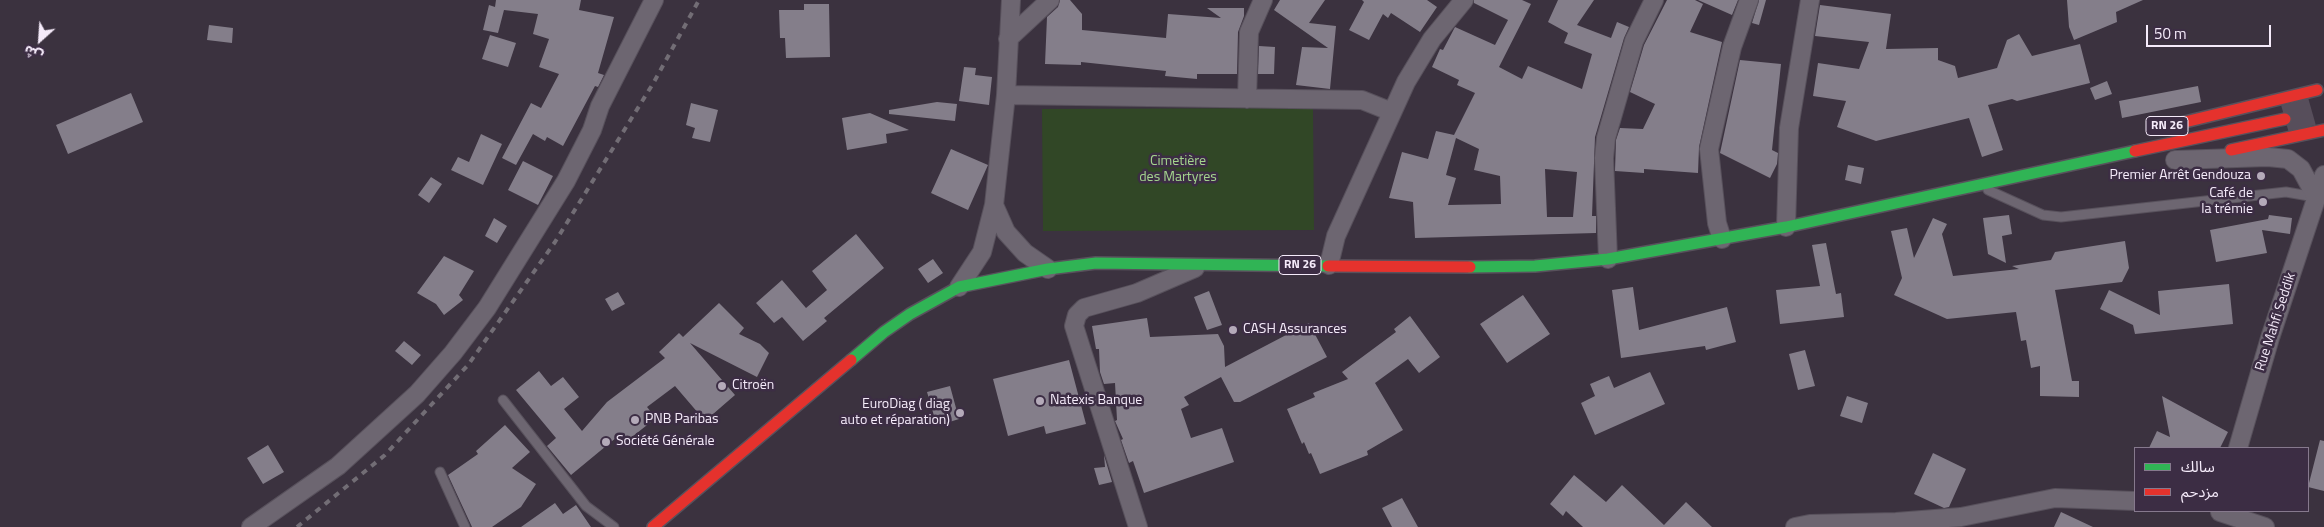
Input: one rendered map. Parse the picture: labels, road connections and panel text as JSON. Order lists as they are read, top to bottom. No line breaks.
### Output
{"streets":{"main road":["RN 26"],"street":["Rue Mahfi Seddik"]},"parks":["Cimetière des Martyres"],"places":["Premier Arrêt Gendouza","Café de la trémie","CASH Assurances","Citroën","Natexis Banque","EuroDiag ( diag auto et réparation)","PNB Paribas","Société Générale"],"legend":["سالك","مزدحم"],"scale_bar":"50 m","north":"bottom left"}
